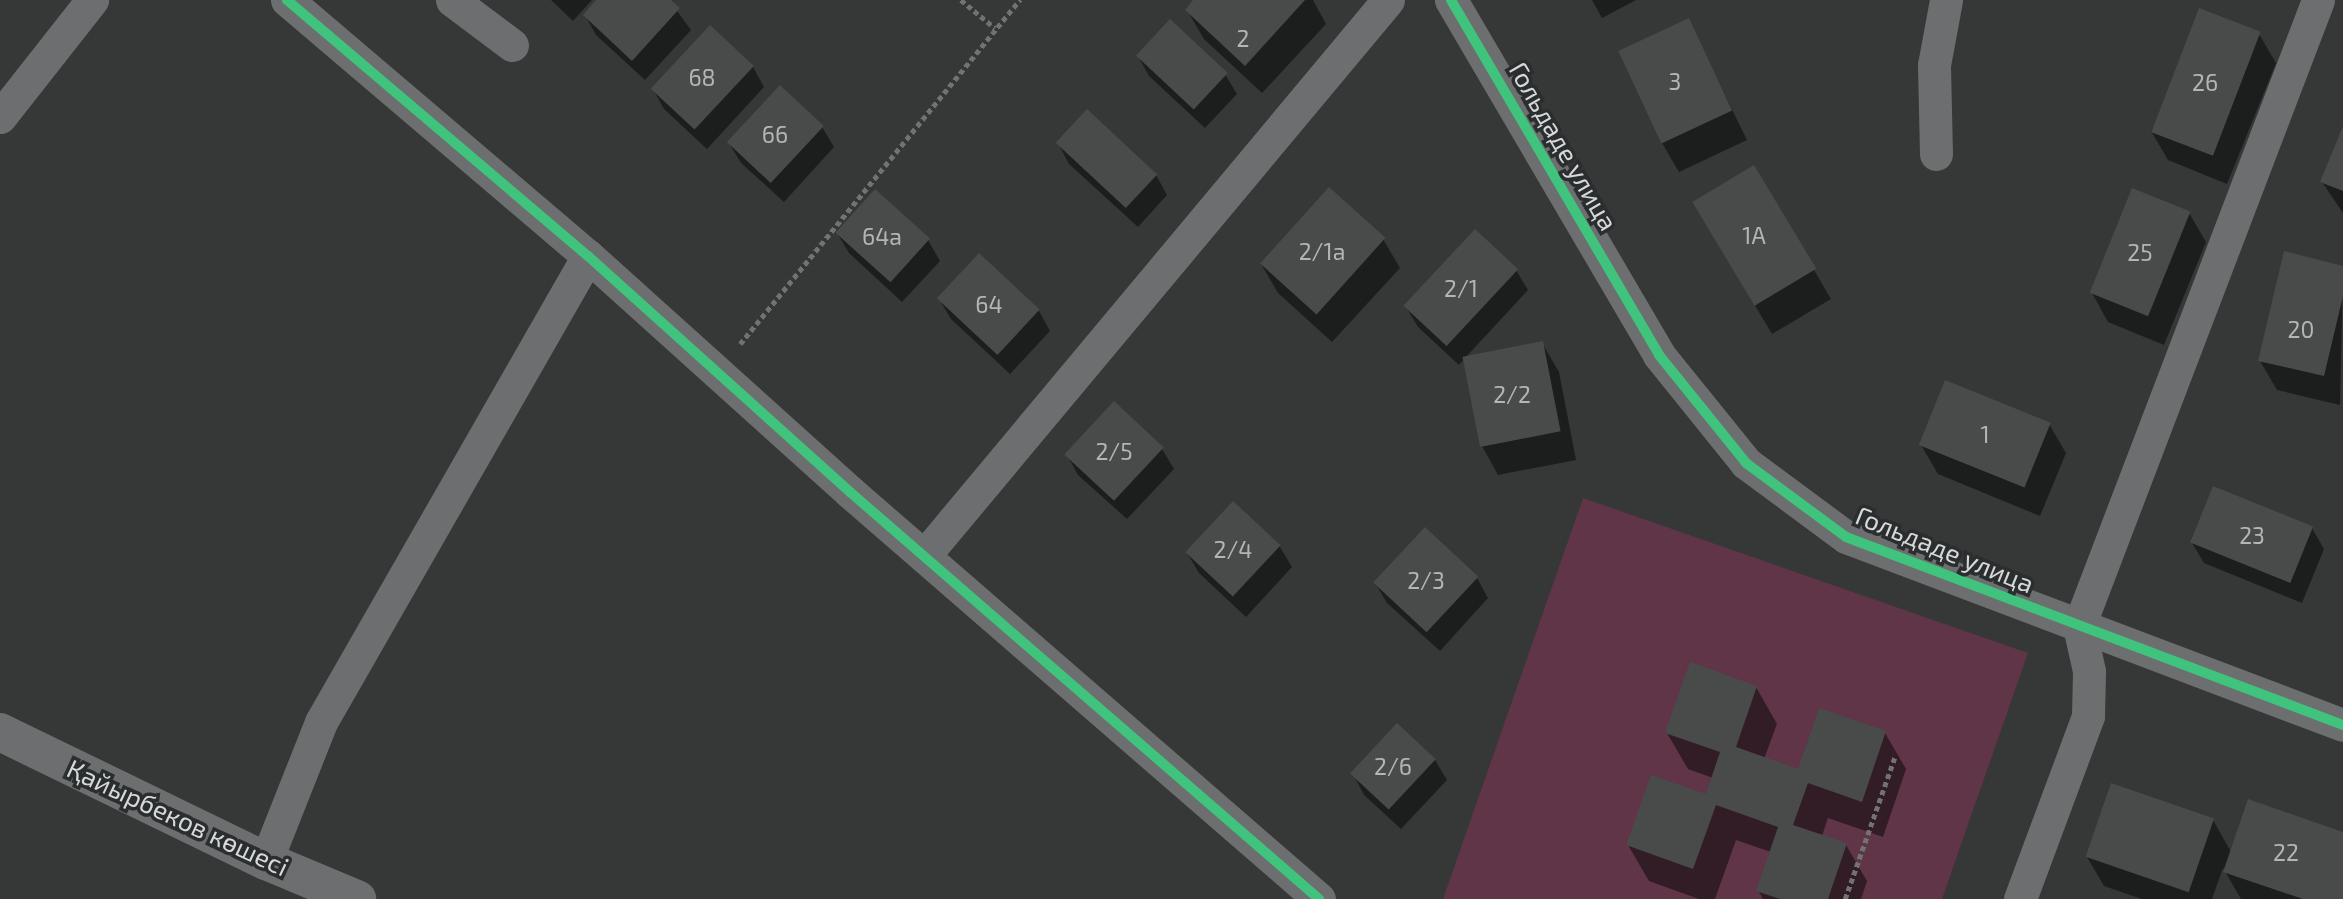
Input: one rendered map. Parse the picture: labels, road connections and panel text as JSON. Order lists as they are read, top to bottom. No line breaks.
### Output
{"streets":{"main road":["Қайырбеков көшесі"],"street":["Гольдаде улица"]},"house_numbers":["2","68","3","26","66","1А","64а","2/1а","25","2/1","64","20","2/2","1","2/5","23","2/4","2/3","2/6","22"]}
